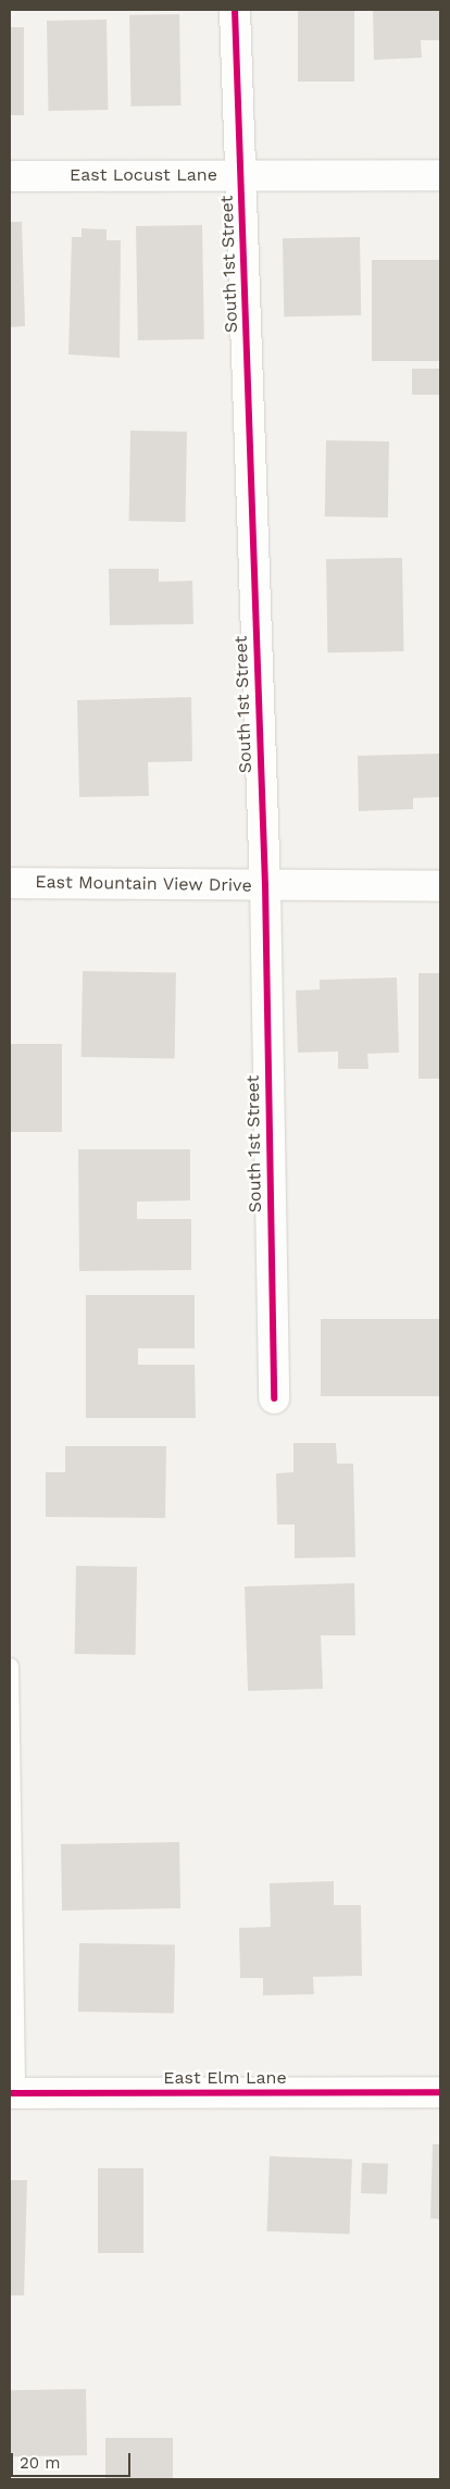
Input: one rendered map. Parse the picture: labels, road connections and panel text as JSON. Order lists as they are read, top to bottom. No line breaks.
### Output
{"streets":{"street":["East Locust Lane","South 1st Street","East Mountain View Drive","East Elm Lane"]},"crossings":[["East Locust Lane","South 1st Street"],["South 1st Street","East Mountain View Drive"]],"scale_bar":"20 m"}
